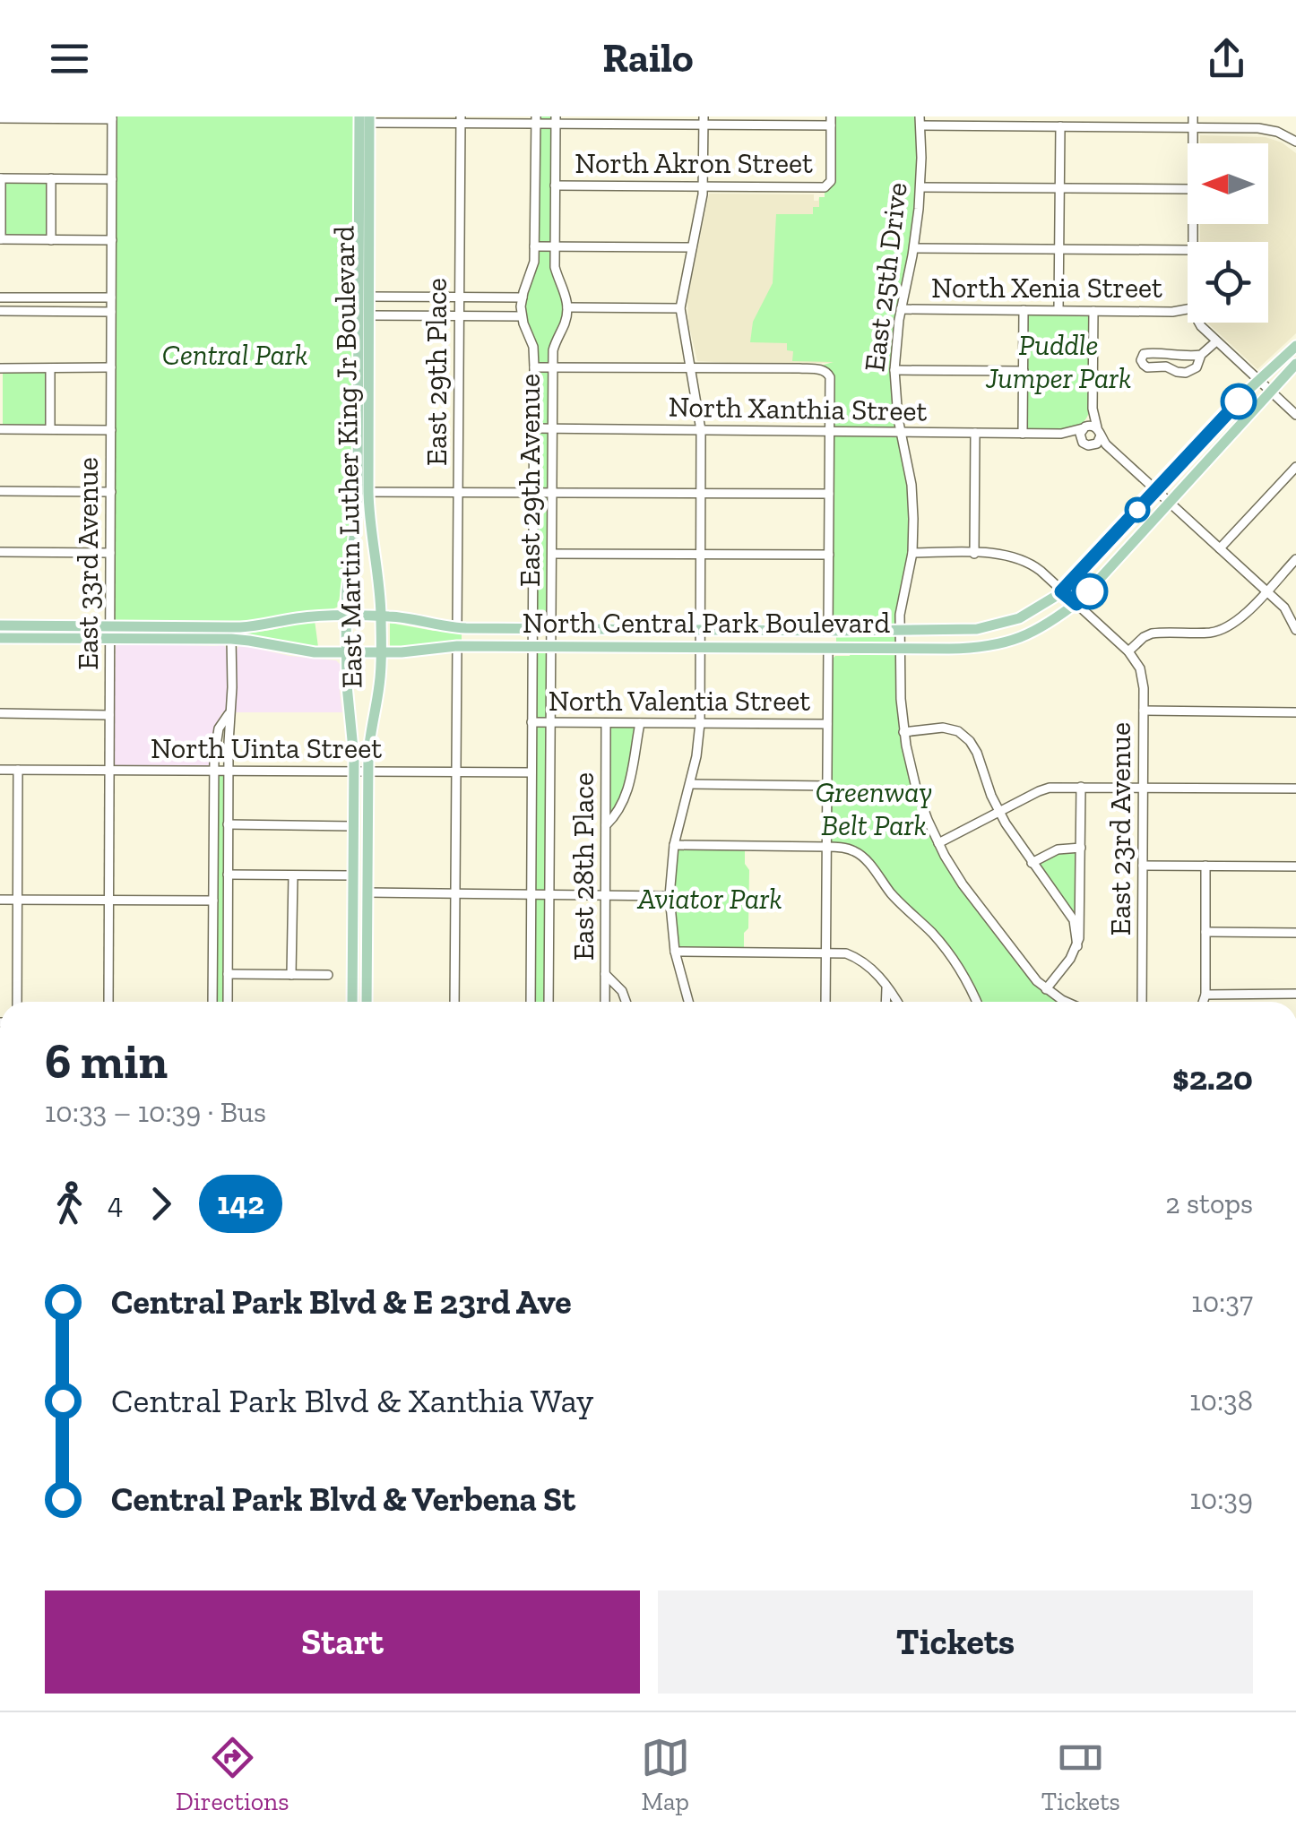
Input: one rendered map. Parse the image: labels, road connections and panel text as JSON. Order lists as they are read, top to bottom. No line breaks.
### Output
{"streets":{"main road":["East Martin Luther King Jr Boulevard","North Central Park Boulevard"],"street":["North Akron Street","East 25th Drive","North Xenia Street","East 29th Place","North Xanthia Street","East 29th Avenue","East 33rd Avenue","North Valentia Street","North Uinta Street","East 23rd Avenue","East 28th Place"]},"crossings":[["East 25th Drive","North Xenia Street"],["East 25th Drive","North Xanthia Street"],["East 25th Drive","North Central Park Boulevard"],["East 29th Place","North Central Park Boulevard"],["North Xanthia Street","East 29th Avenue"],["East Martin Luther King Jr Boulevard","North Central Park Boulevard"],["East Martin Luther King Jr Boulevard","North Uinta Street"],["East 29th Avenue","North Central Park Boulevard"],["East 29th Avenue","North Valentia Street"],["East 29th Avenue","North Uinta Street"],["East 33rd Avenue","North Central Park Boulevard"],["East 33rd Avenue","North Uinta Street"],["North Valentia Street","East 28th Place"]],"parks":["Puddle Jumper Park","Central Park","Greenway Belt Park","Aviator Park"],"lines":["bus line 142"],"north":"left","page":{"header":"Railo","heading":["6 min","10:33 – 10:39 · Bus","$2.20"],"legs":["4","142","2 stops"],"list":[{"name":"Central Park Blvd & E 23rd Ave","value":"10:37"},{"name":"Central Park Blvd & Xanthia Way","value":"10:38"},{"name":"Central Park Blvd & Verbena St","value":"10:39"}],"buttons":["Start","Tickets"],"tabs":["Directions","Map","Tickets"]}}
